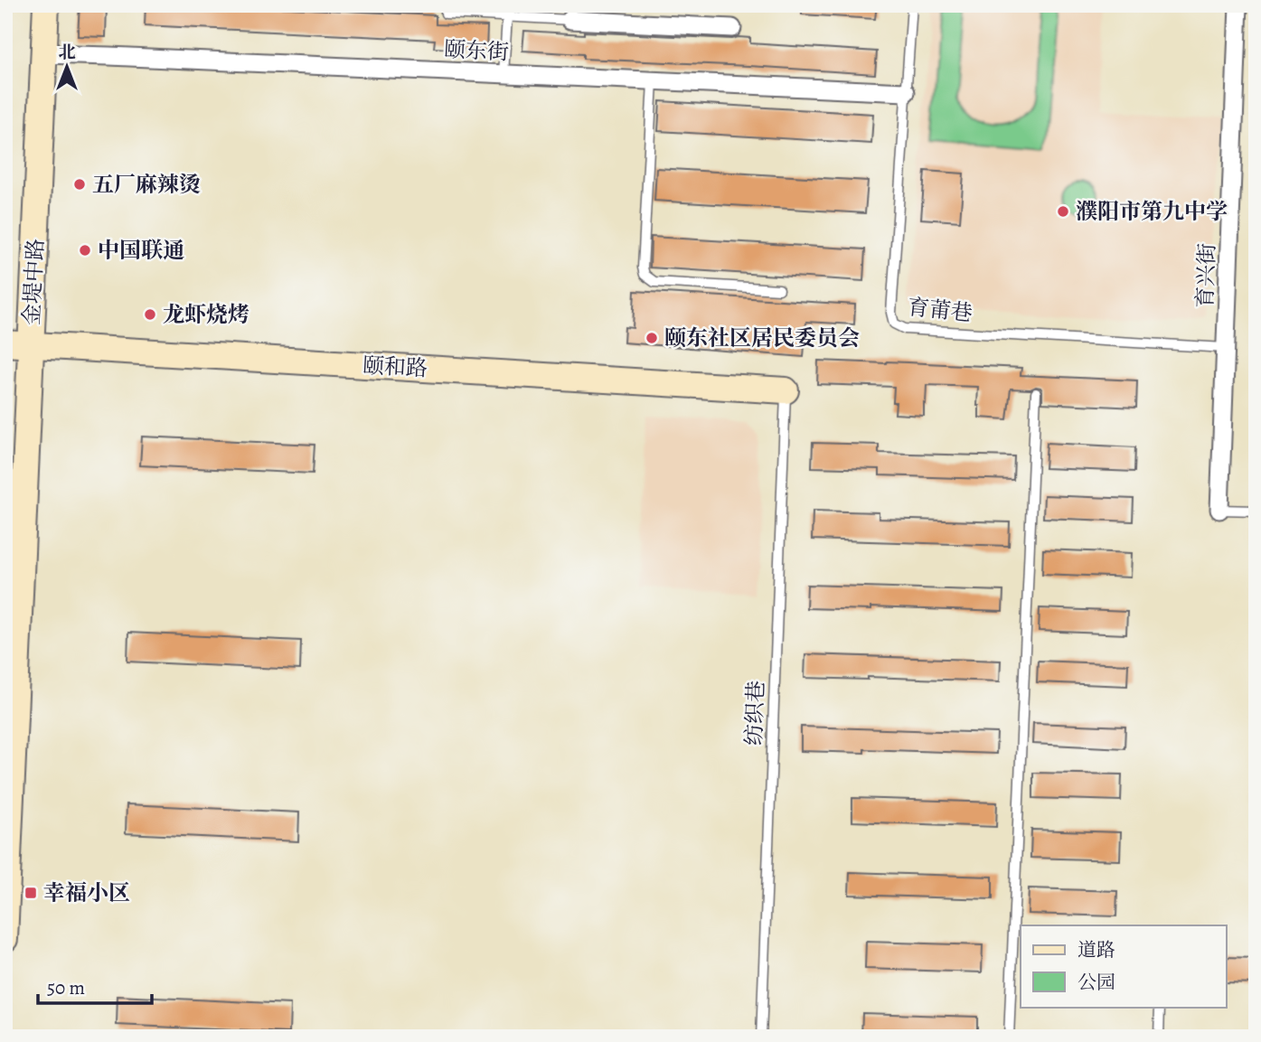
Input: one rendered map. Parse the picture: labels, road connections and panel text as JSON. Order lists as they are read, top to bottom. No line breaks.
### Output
{"streets":{"street":["颐东街","育兴街","金堤中路","颐和路"],"lane":["育莆巷","纺织巷"]},"crossings":[["颐东街","金堤中路"],["颐东街","育莆巷"],["育兴街","育莆巷"],["金堤中路","颐和路"],["颐和路","纺织巷"]],"places":{"other":["五厂麻辣烫","濮阳市第九中学","中国联通","龙虾烧烤","颐东社区居民委员会"],"transit":["幸福小区"]},"legend":["道路","公园"],"scale_bar":"50 m","north":"top"}
